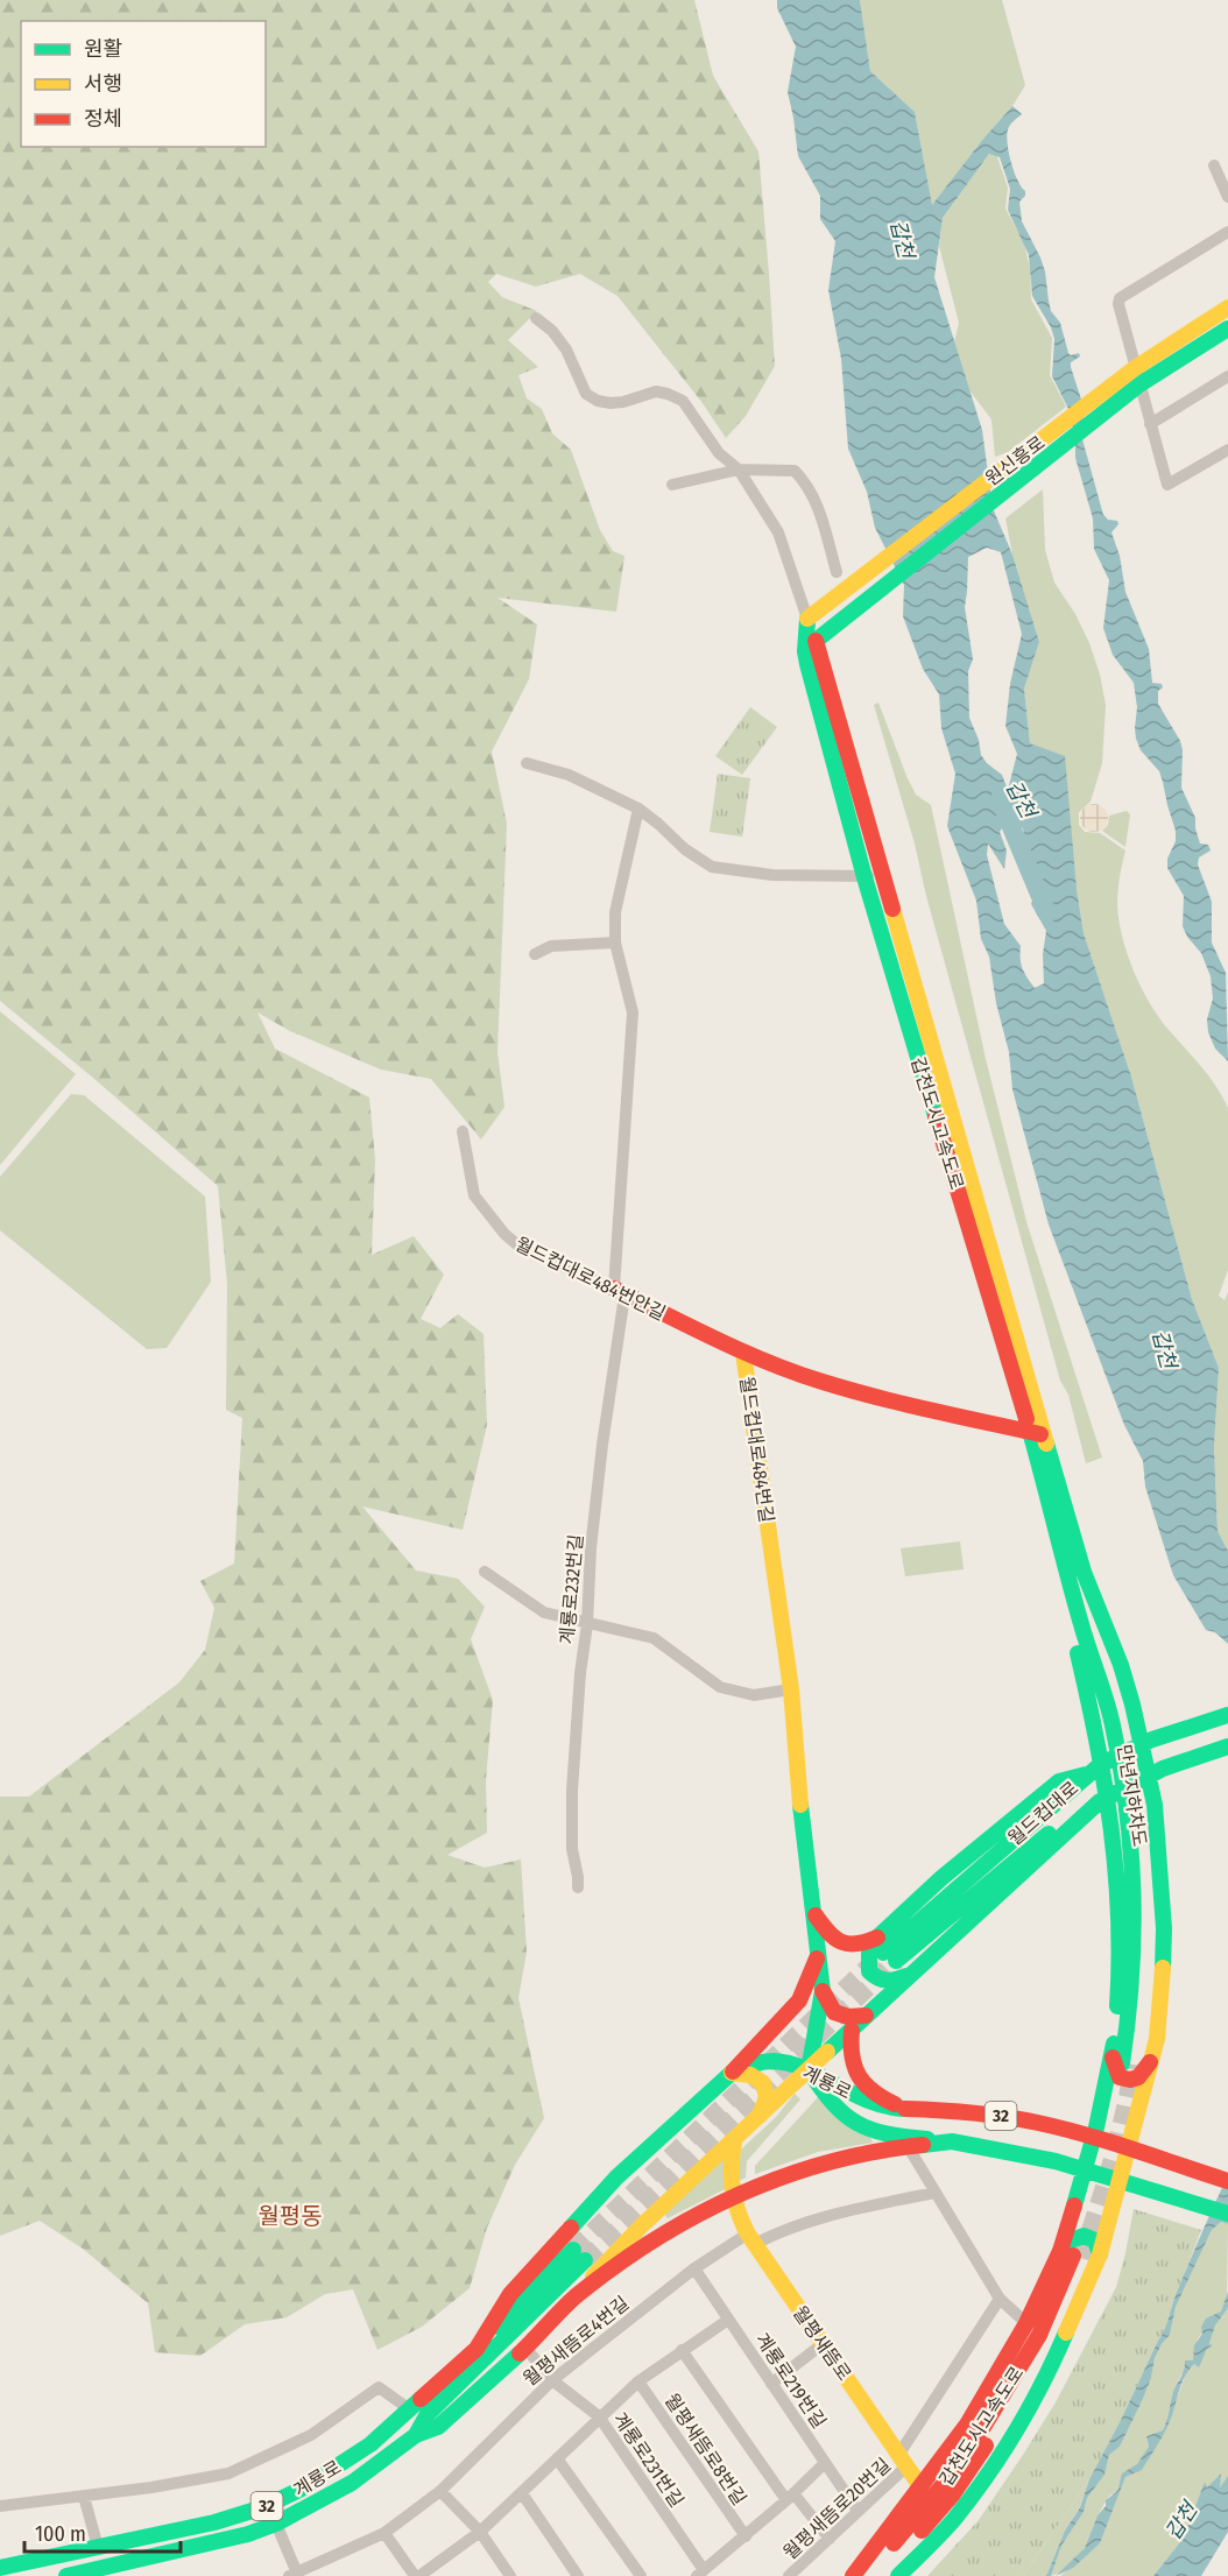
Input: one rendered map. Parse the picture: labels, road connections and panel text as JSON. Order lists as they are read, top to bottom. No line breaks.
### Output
{"streets":{"main road":["원신흥로","갑천도시고속도로","월드컵대로484번안길","월드컵대로484번길","만년지하차도","월드컵대로","계룡로","32","월평새뜸로"],"street":["계룡로232번길","월평새뜸로4번길","계룡로219번길","월평새뜸로8번길","계룡로231번길","월평새뜸로20번길"]},"crossings":[["원신흥로","갑천도시고속도로"],["갑천도시고속도로","월드컵대로484번길"],["갑천도시고속도로","만년지하차도"],["월드컵대로484번안길","월드컵대로484번길"],["월드컵대로484번안길","계룡로232번길"],["월드컵대로484번길","계룡로"],["월평새뜸로4번길","월평새뜸로"],["월평새뜸로4번길","계룡로219번길"],["월평새뜸로4번길","계룡로231번길"],["월평새뜸로","월평새뜸로20번길"],["계룡로219번길","월평새뜸로20번길"],["월평새뜸로8번길","월평새뜸로20번길"]],"districts":["월평동"],"water":["갑천"],"legend":["원활","서행","정체"],"scale_bar":"100 m"}
